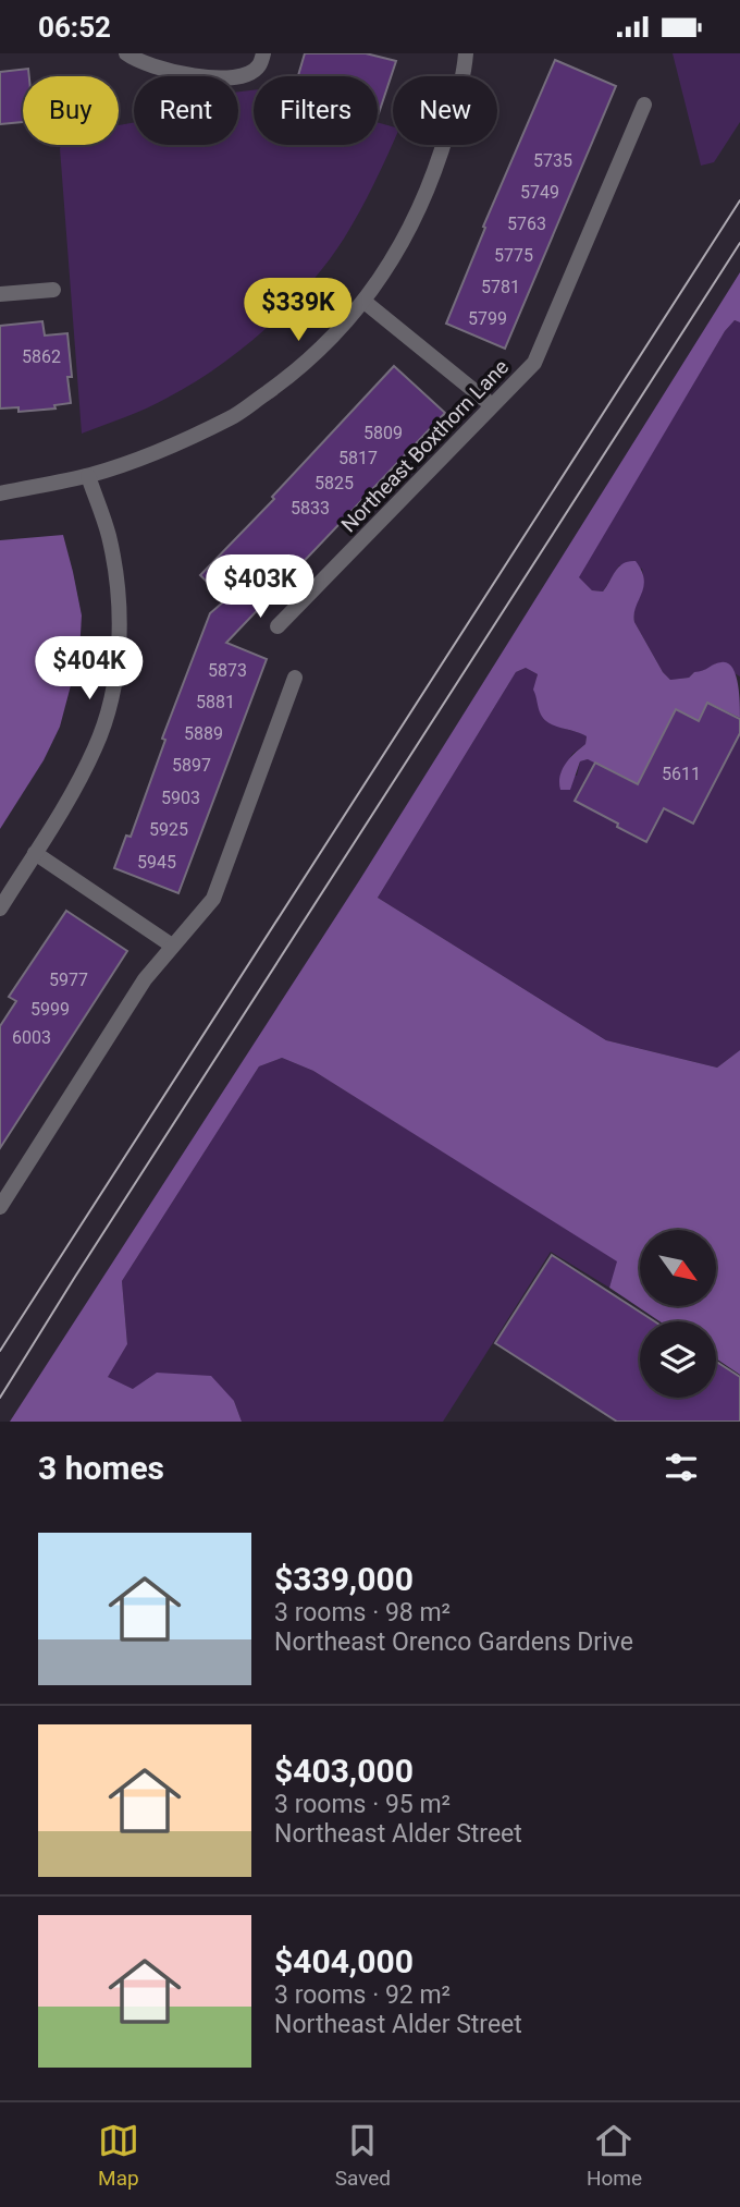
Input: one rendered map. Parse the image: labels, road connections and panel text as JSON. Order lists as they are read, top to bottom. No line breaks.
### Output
{"streets":{"street":["Northeast Boxthorn Lane"]},"house_numbers":["5735","5749","5763","5775","5781","5799","5862","5809","5817","5825","5833","5873","5881","5889","5897","5611","5903","5925","5945","5977","5999","6003"],"north":"bottom right","page":{"status":"06:52","chip":["Buy","Rent","Filters","New"],"price":["$339K","$403K","$404K"],"heading":"3 homes","list":[{"name":"$339,000","note":"3 rooms · 98 m² · Northeast Orenco Gardens Drive"},{"name":"$403,000","note":"3 rooms · 95 m² · Northeast Alder Street"},{"name":"$404,000","note":"3 rooms · 92 m² · Northeast Alder Street"}],"tabs":["Map","Saved","Home"]}}
